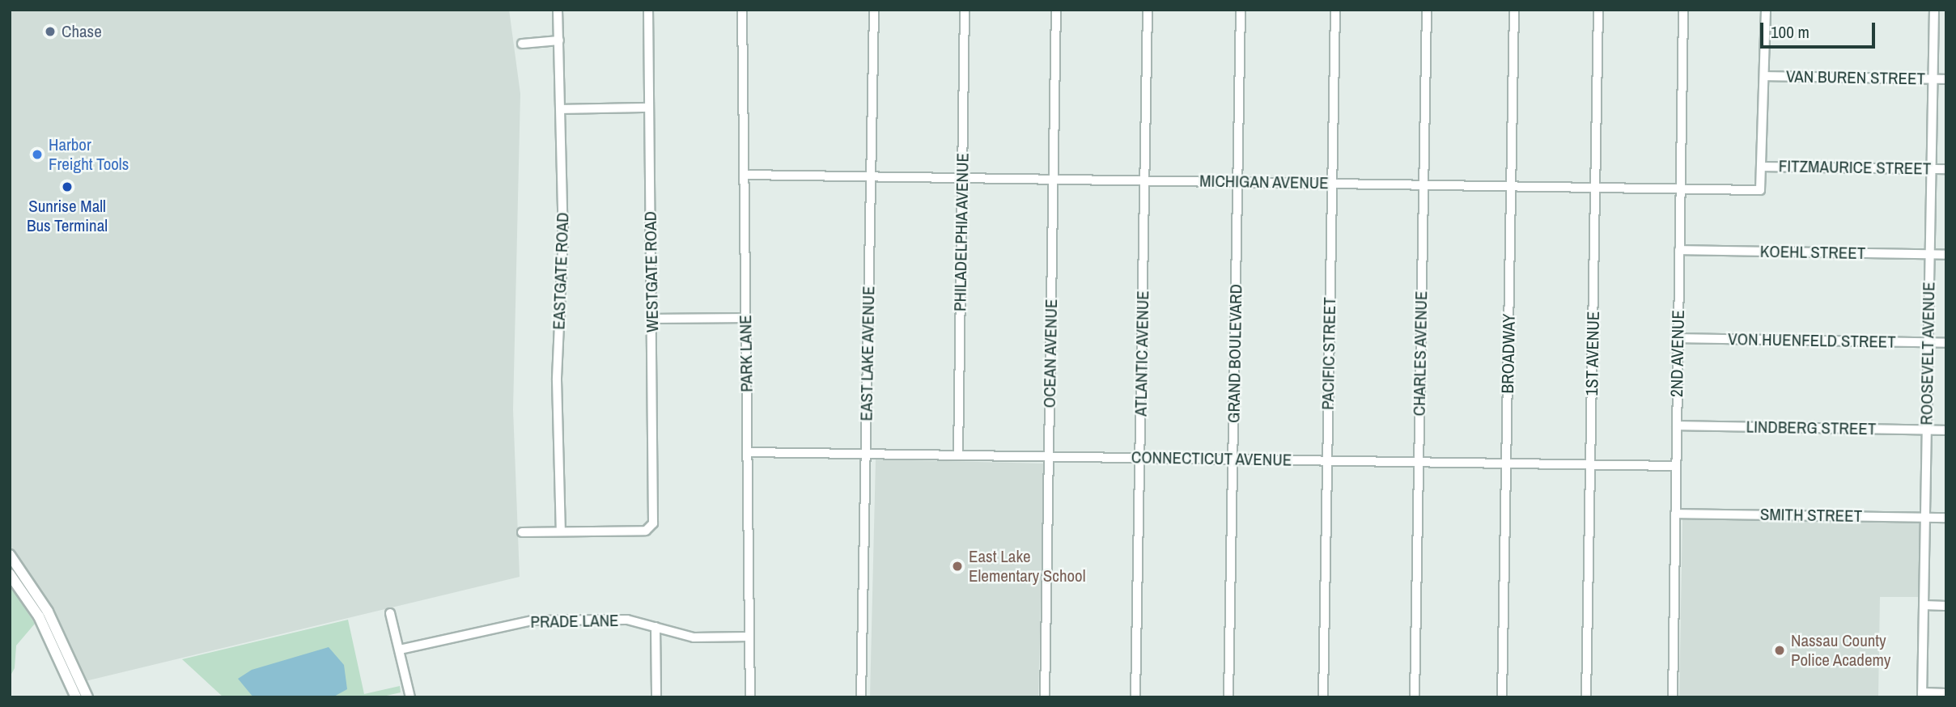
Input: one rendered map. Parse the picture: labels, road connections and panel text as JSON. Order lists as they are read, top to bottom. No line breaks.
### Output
{"streets":{"street":["VAN BUREN STREET","FITZMAURICE STREET","MICHIGAN AVENUE","PHILADELPHIA AVENUE","KOEHL STREET","EASTGATE ROAD","WESTGATE ROAD","VON HUENFELD STREET","PARK LANE","EAST LAKE AVENUE","OCEAN AVENUE","ATLANTIC AVENUE","GRAND BOULEVARD","PACIFIC STREET","CHARLES AVENUE","BROADWAY","1ST AVENUE","2ND AVENUE","ROOSEVELT AVENUE","LINDBERG STREET","CONNECTICUT AVENUE","SMITH STREET","PRADE LANE"]},"crossings":[["VAN BUREN STREET","ROOSEVELT AVENUE"],["FITZMAURICE STREET","MICHIGAN AVENUE"],["FITZMAURICE STREET","ROOSEVELT AVENUE"],["MICHIGAN AVENUE","PHILADELPHIA AVENUE"],["MICHIGAN AVENUE","PARK LANE"],["MICHIGAN AVENUE","EAST LAKE AVENUE"],["MICHIGAN AVENUE","OCEAN AVENUE"],["MICHIGAN AVENUE","ATLANTIC AVENUE"],["MICHIGAN AVENUE","GRAND BOULEVARD"],["MICHIGAN AVENUE","PACIFIC STREET"],["MICHIGAN AVENUE","CHARLES AVENUE"],["MICHIGAN AVENUE","BROADWAY"],["MICHIGAN AVENUE","1ST AVENUE"],["MICHIGAN AVENUE","2ND AVENUE"],["PHILADELPHIA AVENUE","CONNECTICUT AVENUE"],["KOEHL STREET","2ND AVENUE"],["KOEHL STREET","ROOSEVELT AVENUE"],["EASTGATE ROAD","WESTGATE ROAD"],["VON HUENFELD STREET","2ND AVENUE"],["VON HUENFELD STREET","ROOSEVELT AVENUE"],["PARK LANE","CONNECTICUT AVENUE"],["PARK LANE","PRADE LANE"],["EAST LAKE AVENUE","CONNECTICUT AVENUE"],["OCEAN AVENUE","CONNECTICUT AVENUE"],["ATLANTIC AVENUE","CONNECTICUT AVENUE"],["GRAND BOULEVARD","CONNECTICUT AVENUE"],["PACIFIC STREET","CONNECTICUT AVENUE"],["CHARLES AVENUE","CONNECTICUT AVENUE"],["BROADWAY","CONNECTICUT AVENUE"],["1ST AVENUE","CONNECTICUT AVENUE"],["2ND AVENUE","LINDBERG STREET"],["2ND AVENUE","CONNECTICUT AVENUE"],["2ND AVENUE","SMITH STREET"],["ROOSEVELT AVENUE","LINDBERG STREET"],["ROOSEVELT AVENUE","SMITH STREET"]],"places":["Chase","Harbor Freight Tools","Sunrise Mall Bus Terminal","East Lake Elementary School","Nassau County Police Academy"],"scale_bar":"100 m"}
